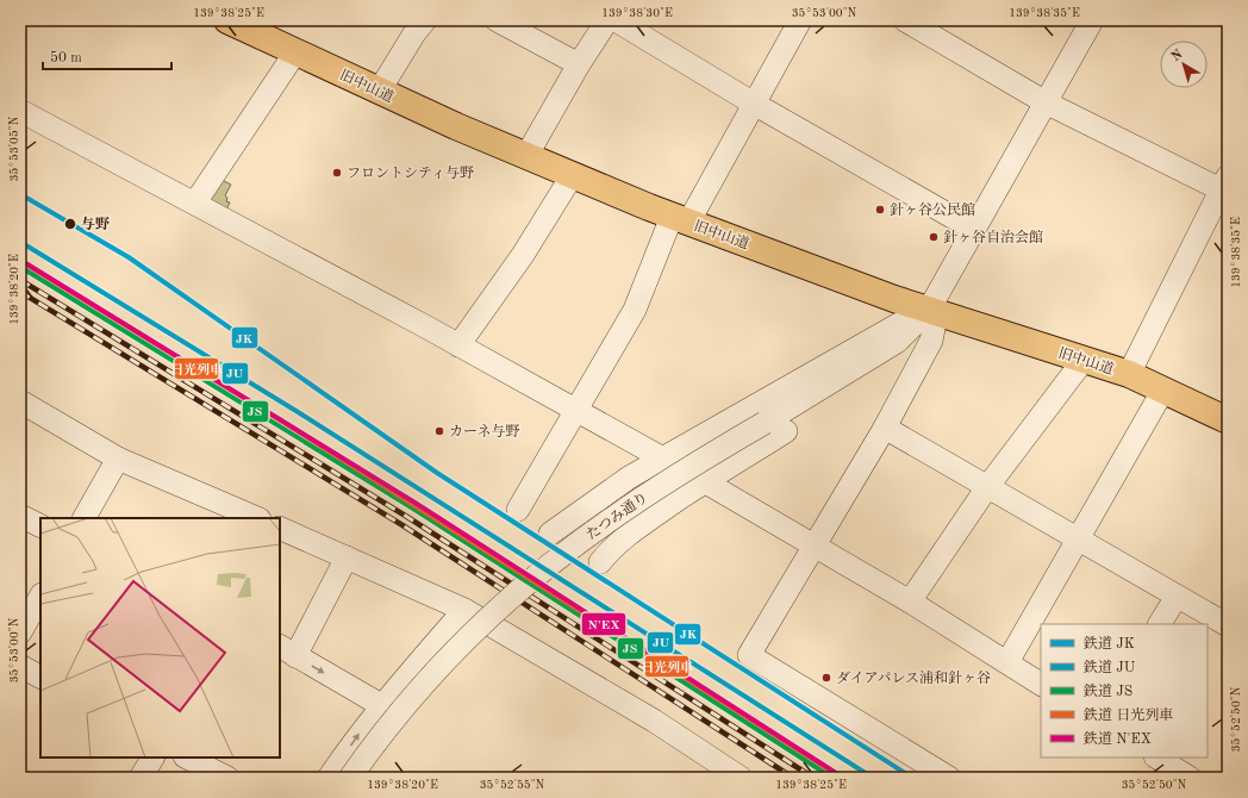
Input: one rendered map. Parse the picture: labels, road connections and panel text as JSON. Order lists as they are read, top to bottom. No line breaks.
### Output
{"streets":{"main road":["旧中山道"],"street":["たつみ通り"]},"crossings":[["旧中山道","たつみ通り"]],"places":["フロントシティ与野","針ヶ谷公民館","与野","針ヶ谷自治会館","カーネ与野","ダイアパレス浦和針ヶ谷"],"lines":["rail line JK","rail line JU","rail line 日光列車","rail line N'EX","rail line JS"],"legend":["鉄道 JK","鉄道 JU","鉄道 JS","鉄道 日光列車","鉄道 N'EX"],"scale_bar":"50 m","north":"top left","coordinates":["139°38'25\"E","139°38'30\"E","35°53'00\"N","139°38'35\"E","35°53'05\"N","139°38'20\"E","35°52'50\"N","35°52'55\"N"]}
